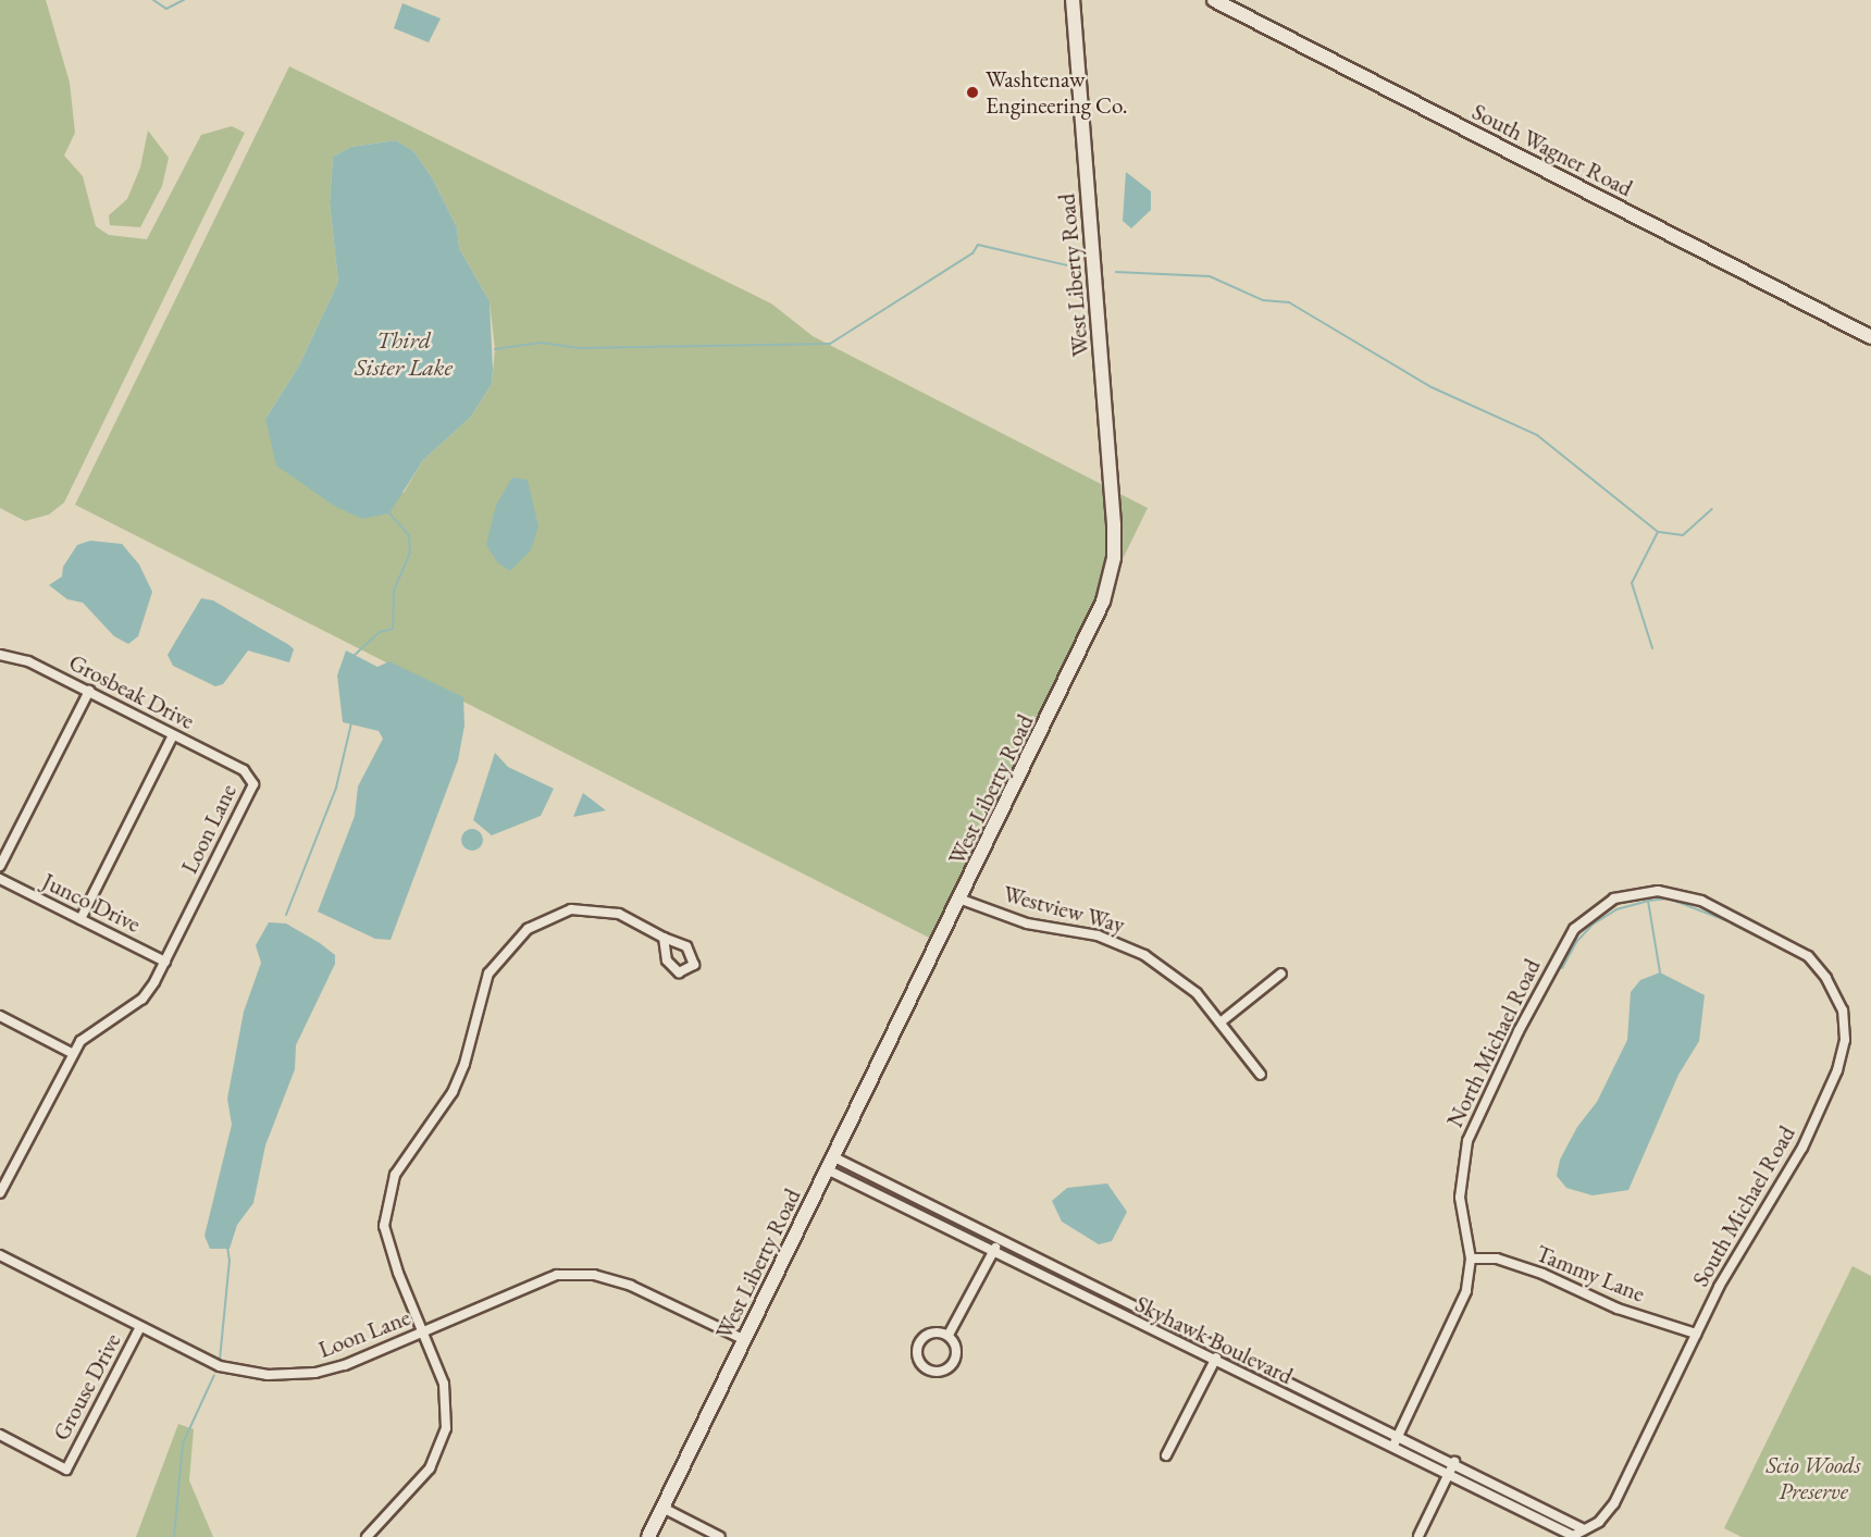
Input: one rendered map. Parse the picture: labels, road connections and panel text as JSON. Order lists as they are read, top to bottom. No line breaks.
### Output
{"streets":{"main road":["South Wagner Road","West Liberty Road"],"street":["Grosbeak Drive","Loon Lane","Junco Drive","Westview Way","North Michael Road","South Michael Road","Tammy Lane","Skyhawk Boulevard","Grouse Drive"]},"crossings":[["West Liberty Road","Loon Lane"],["West Liberty Road","Westview Way"],["West Liberty Road","Skyhawk Boulevard"],["Grosbeak Drive","Loon Lane"],["Loon Lane","Junco Drive"],["Loon Lane","Grouse Drive"],["North Michael Road","South Michael Road"],["North Michael Road","Tammy Lane"],["North Michael Road","Skyhawk Boulevard"],["South Michael Road","Tammy Lane"],["South Michael Road","Skyhawk Boulevard"]],"water":["Third Sister Lake"],"parks":["Scio Woods Preserve"],"places":["Washtenaw Engineering Co."]}
